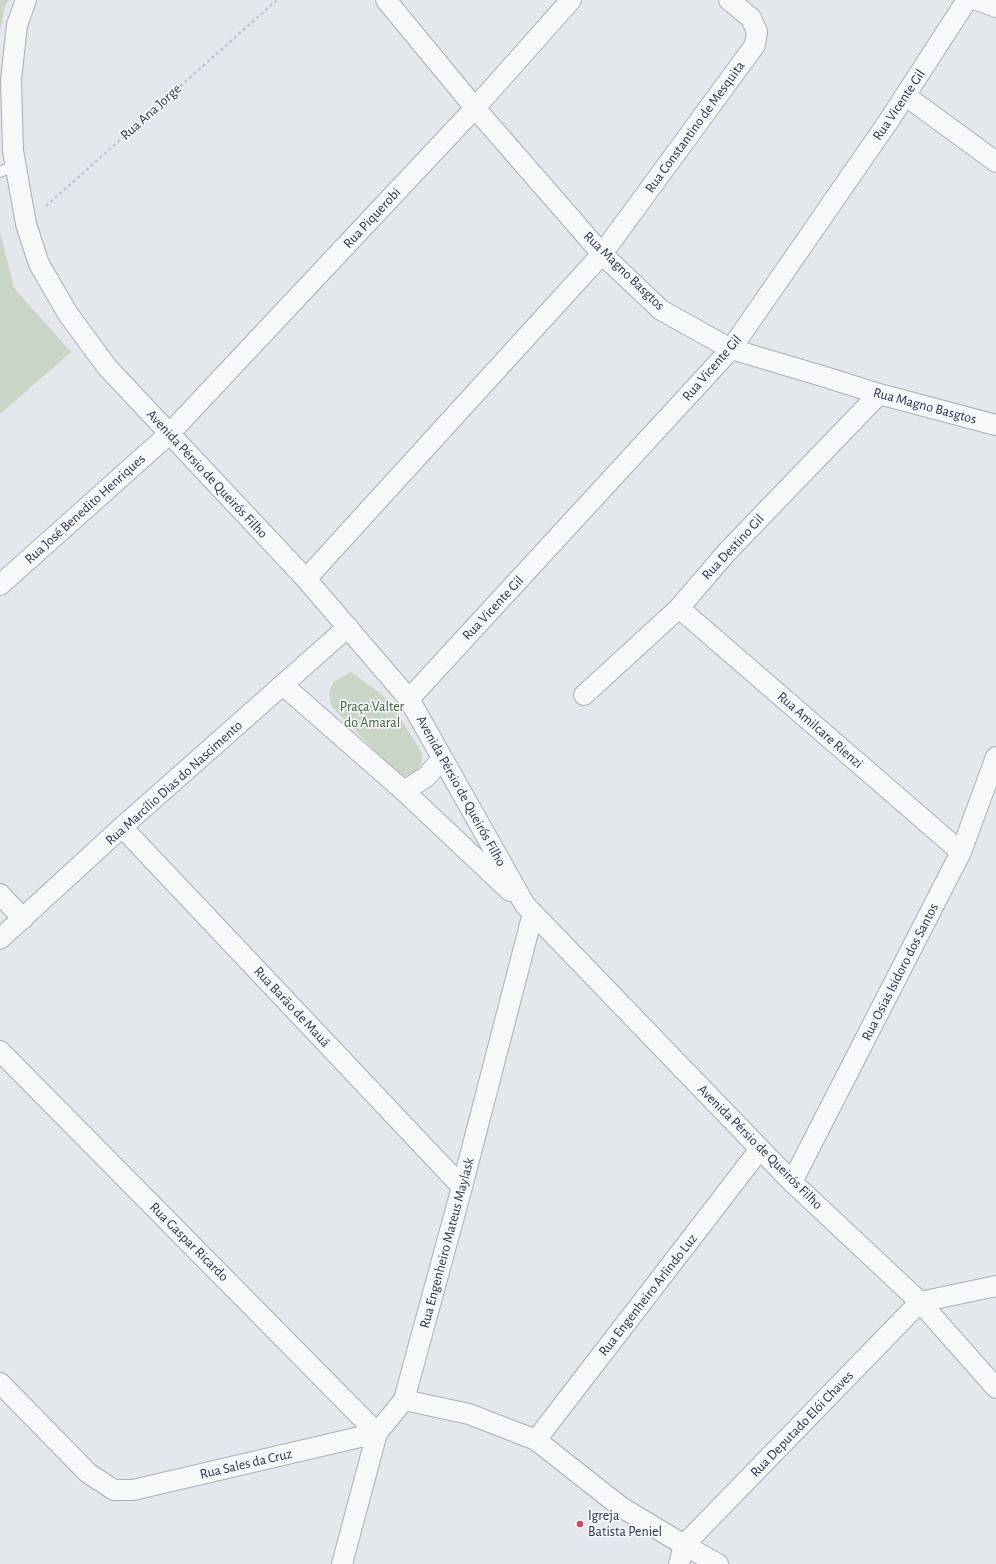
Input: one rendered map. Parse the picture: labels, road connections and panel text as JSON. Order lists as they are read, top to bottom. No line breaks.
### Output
{"streets":{"street":["Rua Vicente Gil","Rua Constantino de Mesquita","Rua Piquerobi","Rua Magno Basgtos","Avenida Pérsio de Queirós Filho","Rua José Benedito Henriques","Rua Destino Gil","Rua Amilcare Rienzi","Rua Marcílio Dias do Nascimento","Rua Osias Isidoro dos Santos","Rua Barão de Mauá","Rua Gaspar Ricardo","Rua Engenheiro Mateus Maylask","Rua Engenheiro Arlindo Luz","Rua Deputado Elói Chaves","Rua Sales da Cruz"],"path":["Rua Ana Jorge"]},"crossings":[["Rua Vicente Gil","Rua Magno Basgtos"],["Rua Vicente Gil","Avenida Pérsio de Queirós Filho"],["Rua Ana Jorge","Avenida Pérsio de Queirós Filho"],["Rua Constantino de Mesquita","Rua Magno Basgtos"],["Rua Constantino de Mesquita","Avenida Pérsio de Queirós Filho"],["Rua Piquerobi","Rua Magno Basgtos"],["Rua Piquerobi","Avenida Pérsio de Queirós Filho"],["Rua Piquerobi","Rua José Benedito Henriques"],["Rua Magno Basgtos","Rua Destino Gil"],["Avenida Pérsio de Queirós Filho","Rua José Benedito Henriques"],["Avenida Pérsio de Queirós Filho","Rua Marcílio Dias do Nascimento"],["Avenida Pérsio de Queirós Filho","Rua Osias Isidoro dos Santos"],["Avenida Pérsio de Queirós Filho","Rua Engenheiro Mateus Maylask"],["Avenida Pérsio de Queirós Filho","Rua Engenheiro Arlindo Luz"],["Avenida Pérsio de Queirós Filho","Rua Deputado Elói Chaves"],["Rua Destino Gil","Rua Amilcare Rienzi"],["Rua Amilcare Rienzi","Rua Osias Isidoro dos Santos"],["Rua Marcílio Dias do Nascimento","Rua Barão de Mauá"],["Rua Barão de Mauá","Rua Engenheiro Mateus Maylask"],["Rua Gaspar Ricardo","Rua Engenheiro Mateus Maylask"],["Rua Gaspar Ricardo","Rua Sales da Cruz"],["Rua Engenheiro Mateus Maylask","Rua Sales da Cruz"]],"parks":["Praça Valter do Amaral"],"places":["Igreja Batista Peniel"]}
